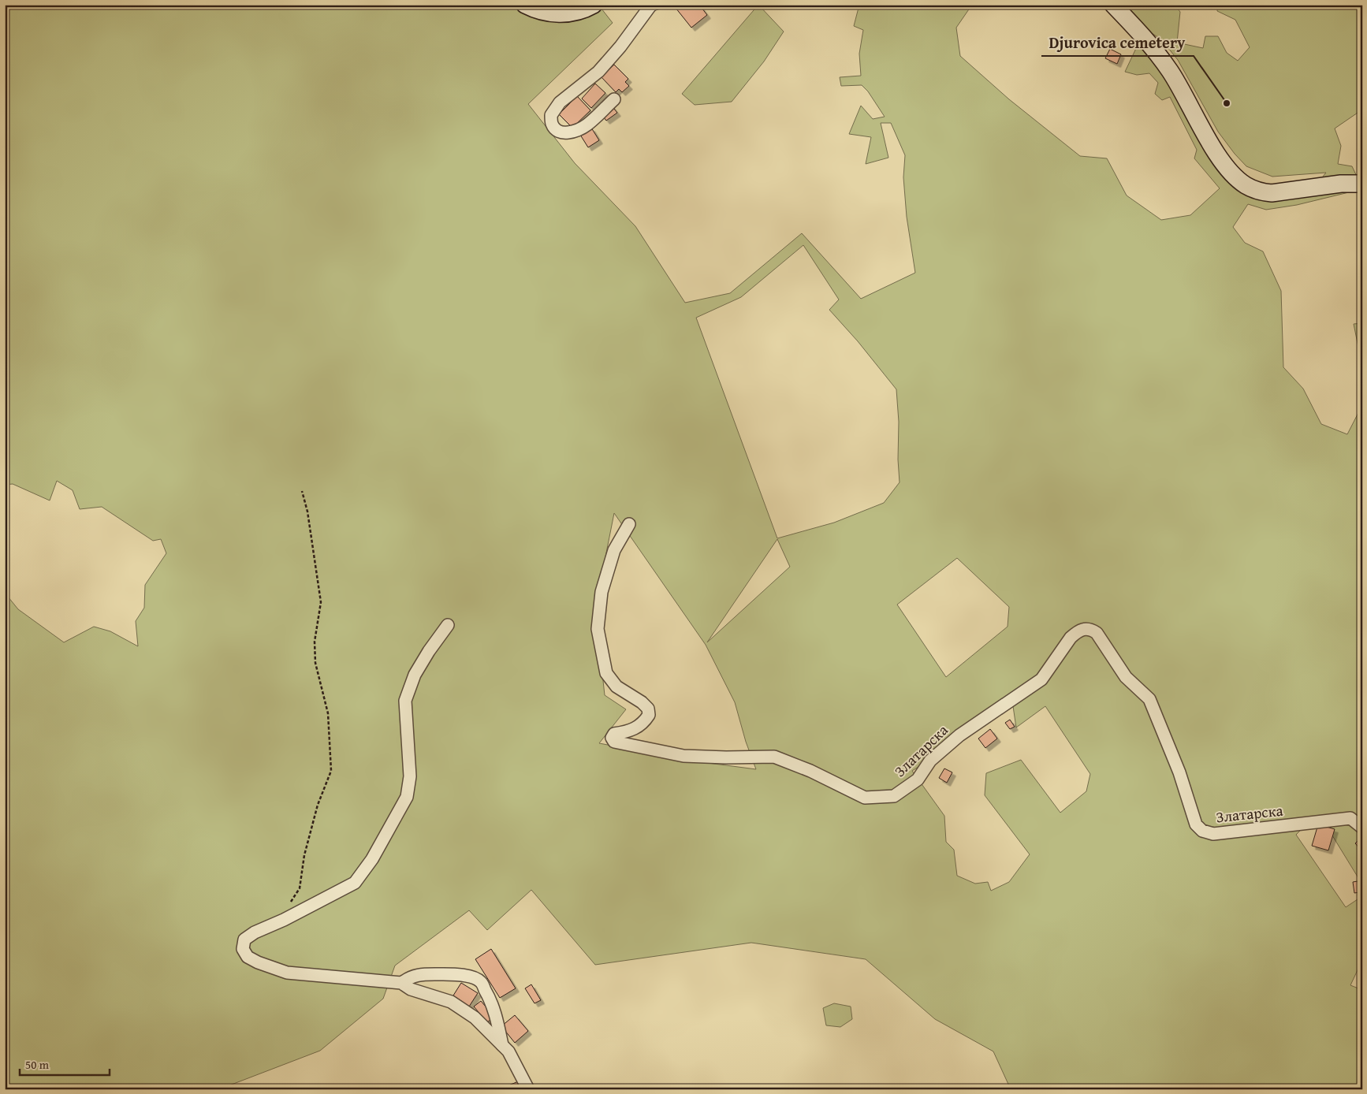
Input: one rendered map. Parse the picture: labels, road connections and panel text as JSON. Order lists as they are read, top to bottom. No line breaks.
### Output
{"streets":{"street":["Златарска"]},"places":["Djurovica cemetery"],"scale_bar":"50 m"}
